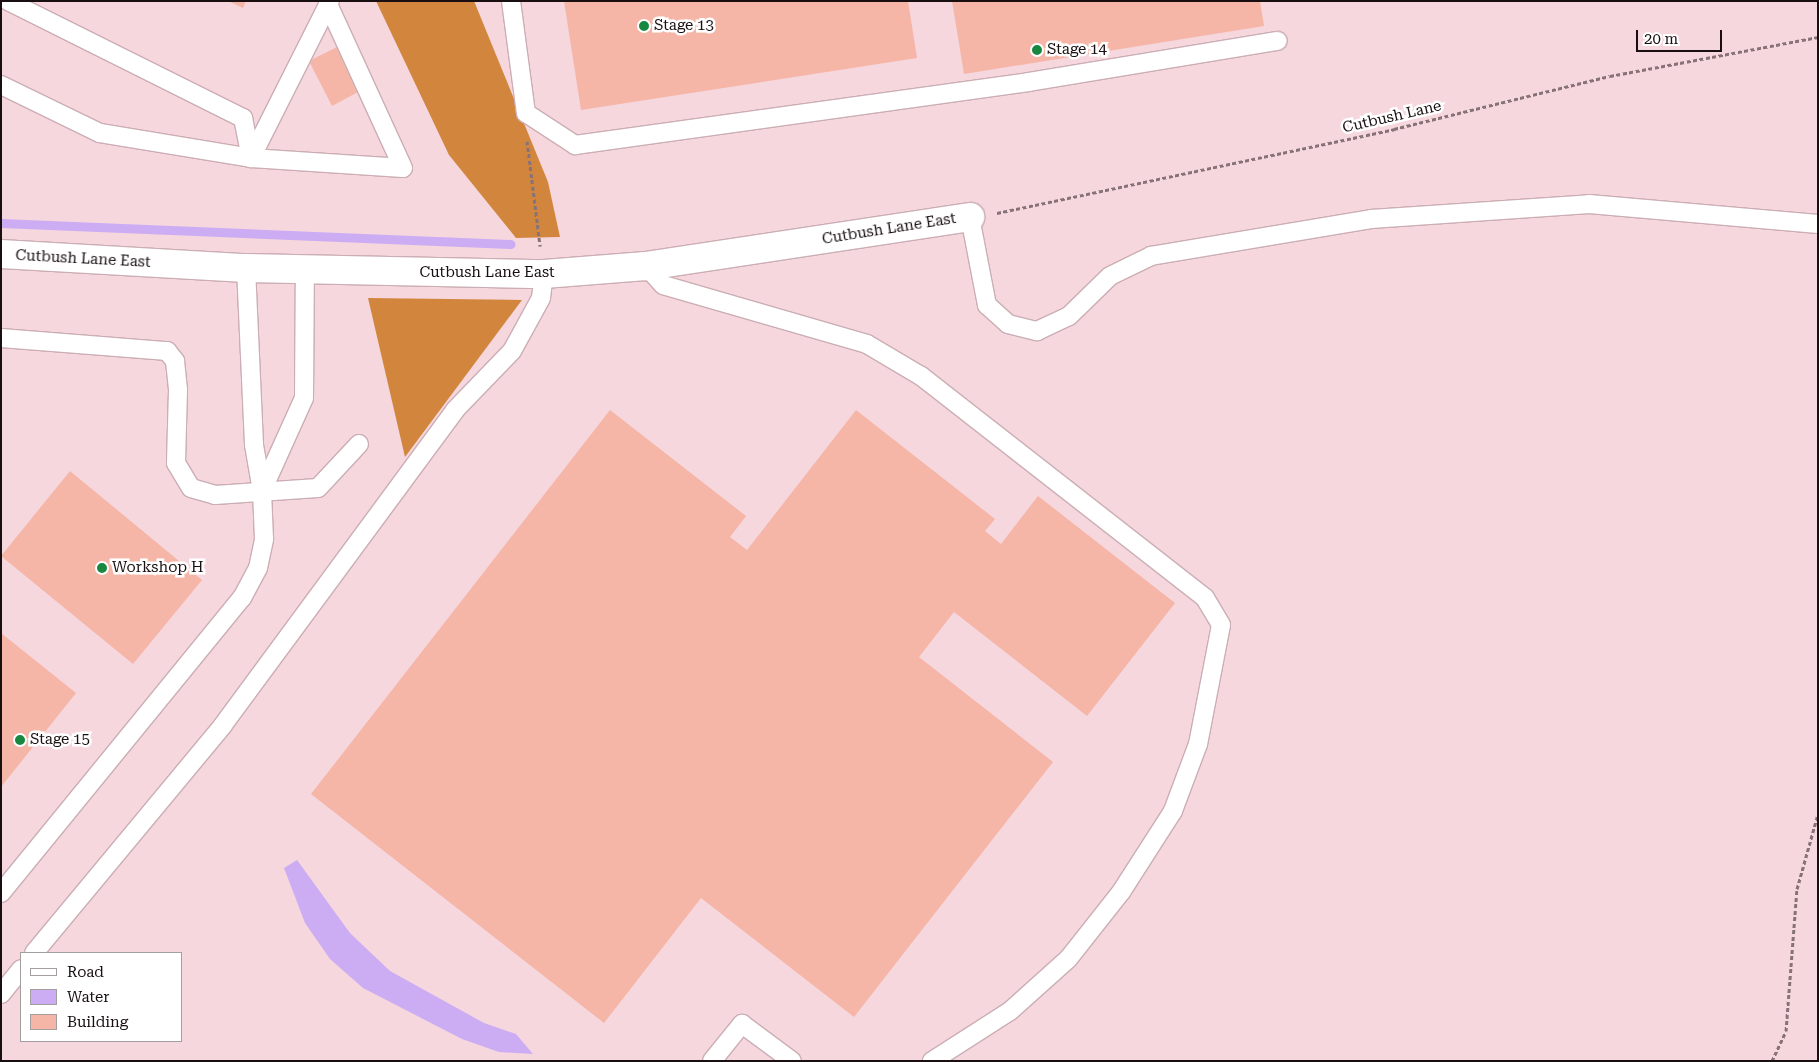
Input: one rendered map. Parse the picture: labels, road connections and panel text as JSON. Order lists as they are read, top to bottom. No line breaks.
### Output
{"streets":{"street":["Cutbush Lane East"],"path":["Cutbush Lane"]},"crossings":[["Cutbush Lane","Cutbush Lane East"]],"places":["Stage 13","Stage 14","Workshop H","Stage 15"],"legend":["Road","Water","Building"],"scale_bar":"20 m"}
